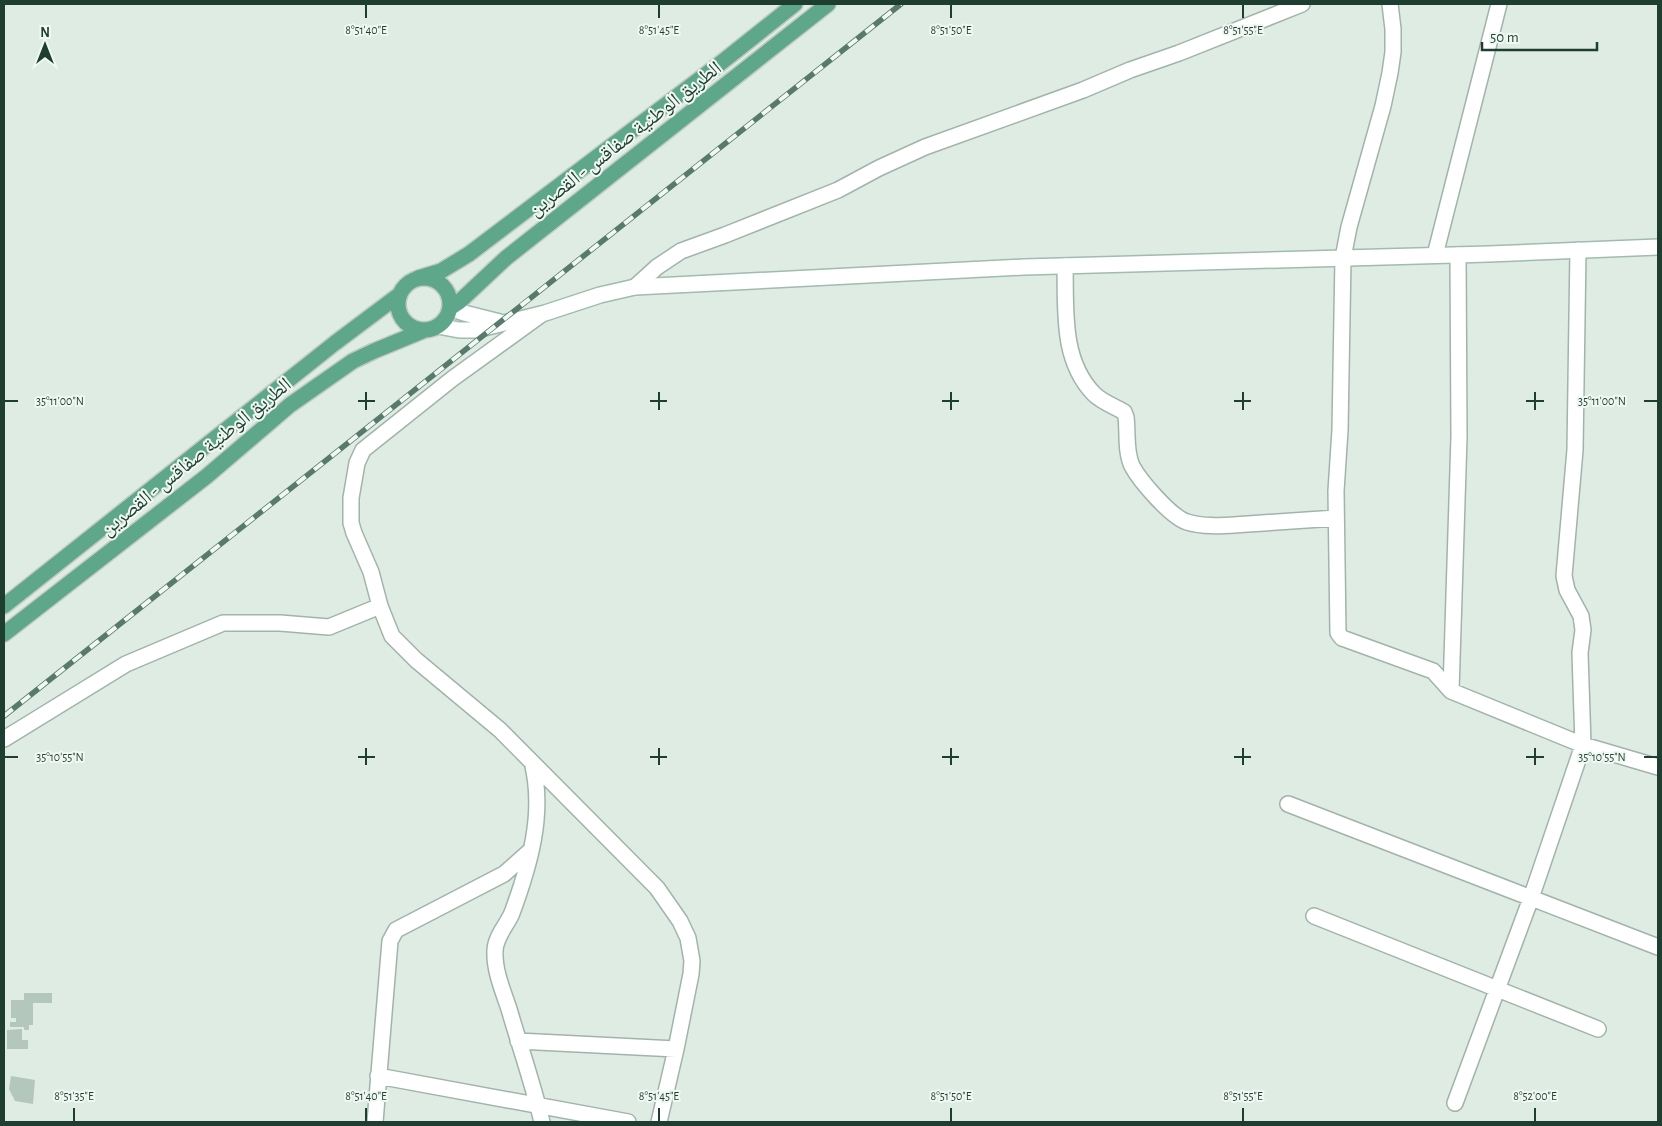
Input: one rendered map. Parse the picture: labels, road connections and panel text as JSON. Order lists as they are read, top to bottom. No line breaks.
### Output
{"streets":{"main road":["الطريق الوطنية صفاقس - القصرين"]},"scale_bar":"50 m","north":"top","coordinates":["8°51'40\"E","8°51'45\"E","8°51'50\"E","8°51'55\"E","35°11'00\"N","35°10'55\"N","8°51'35\"E","8°52'00\"E"]}
